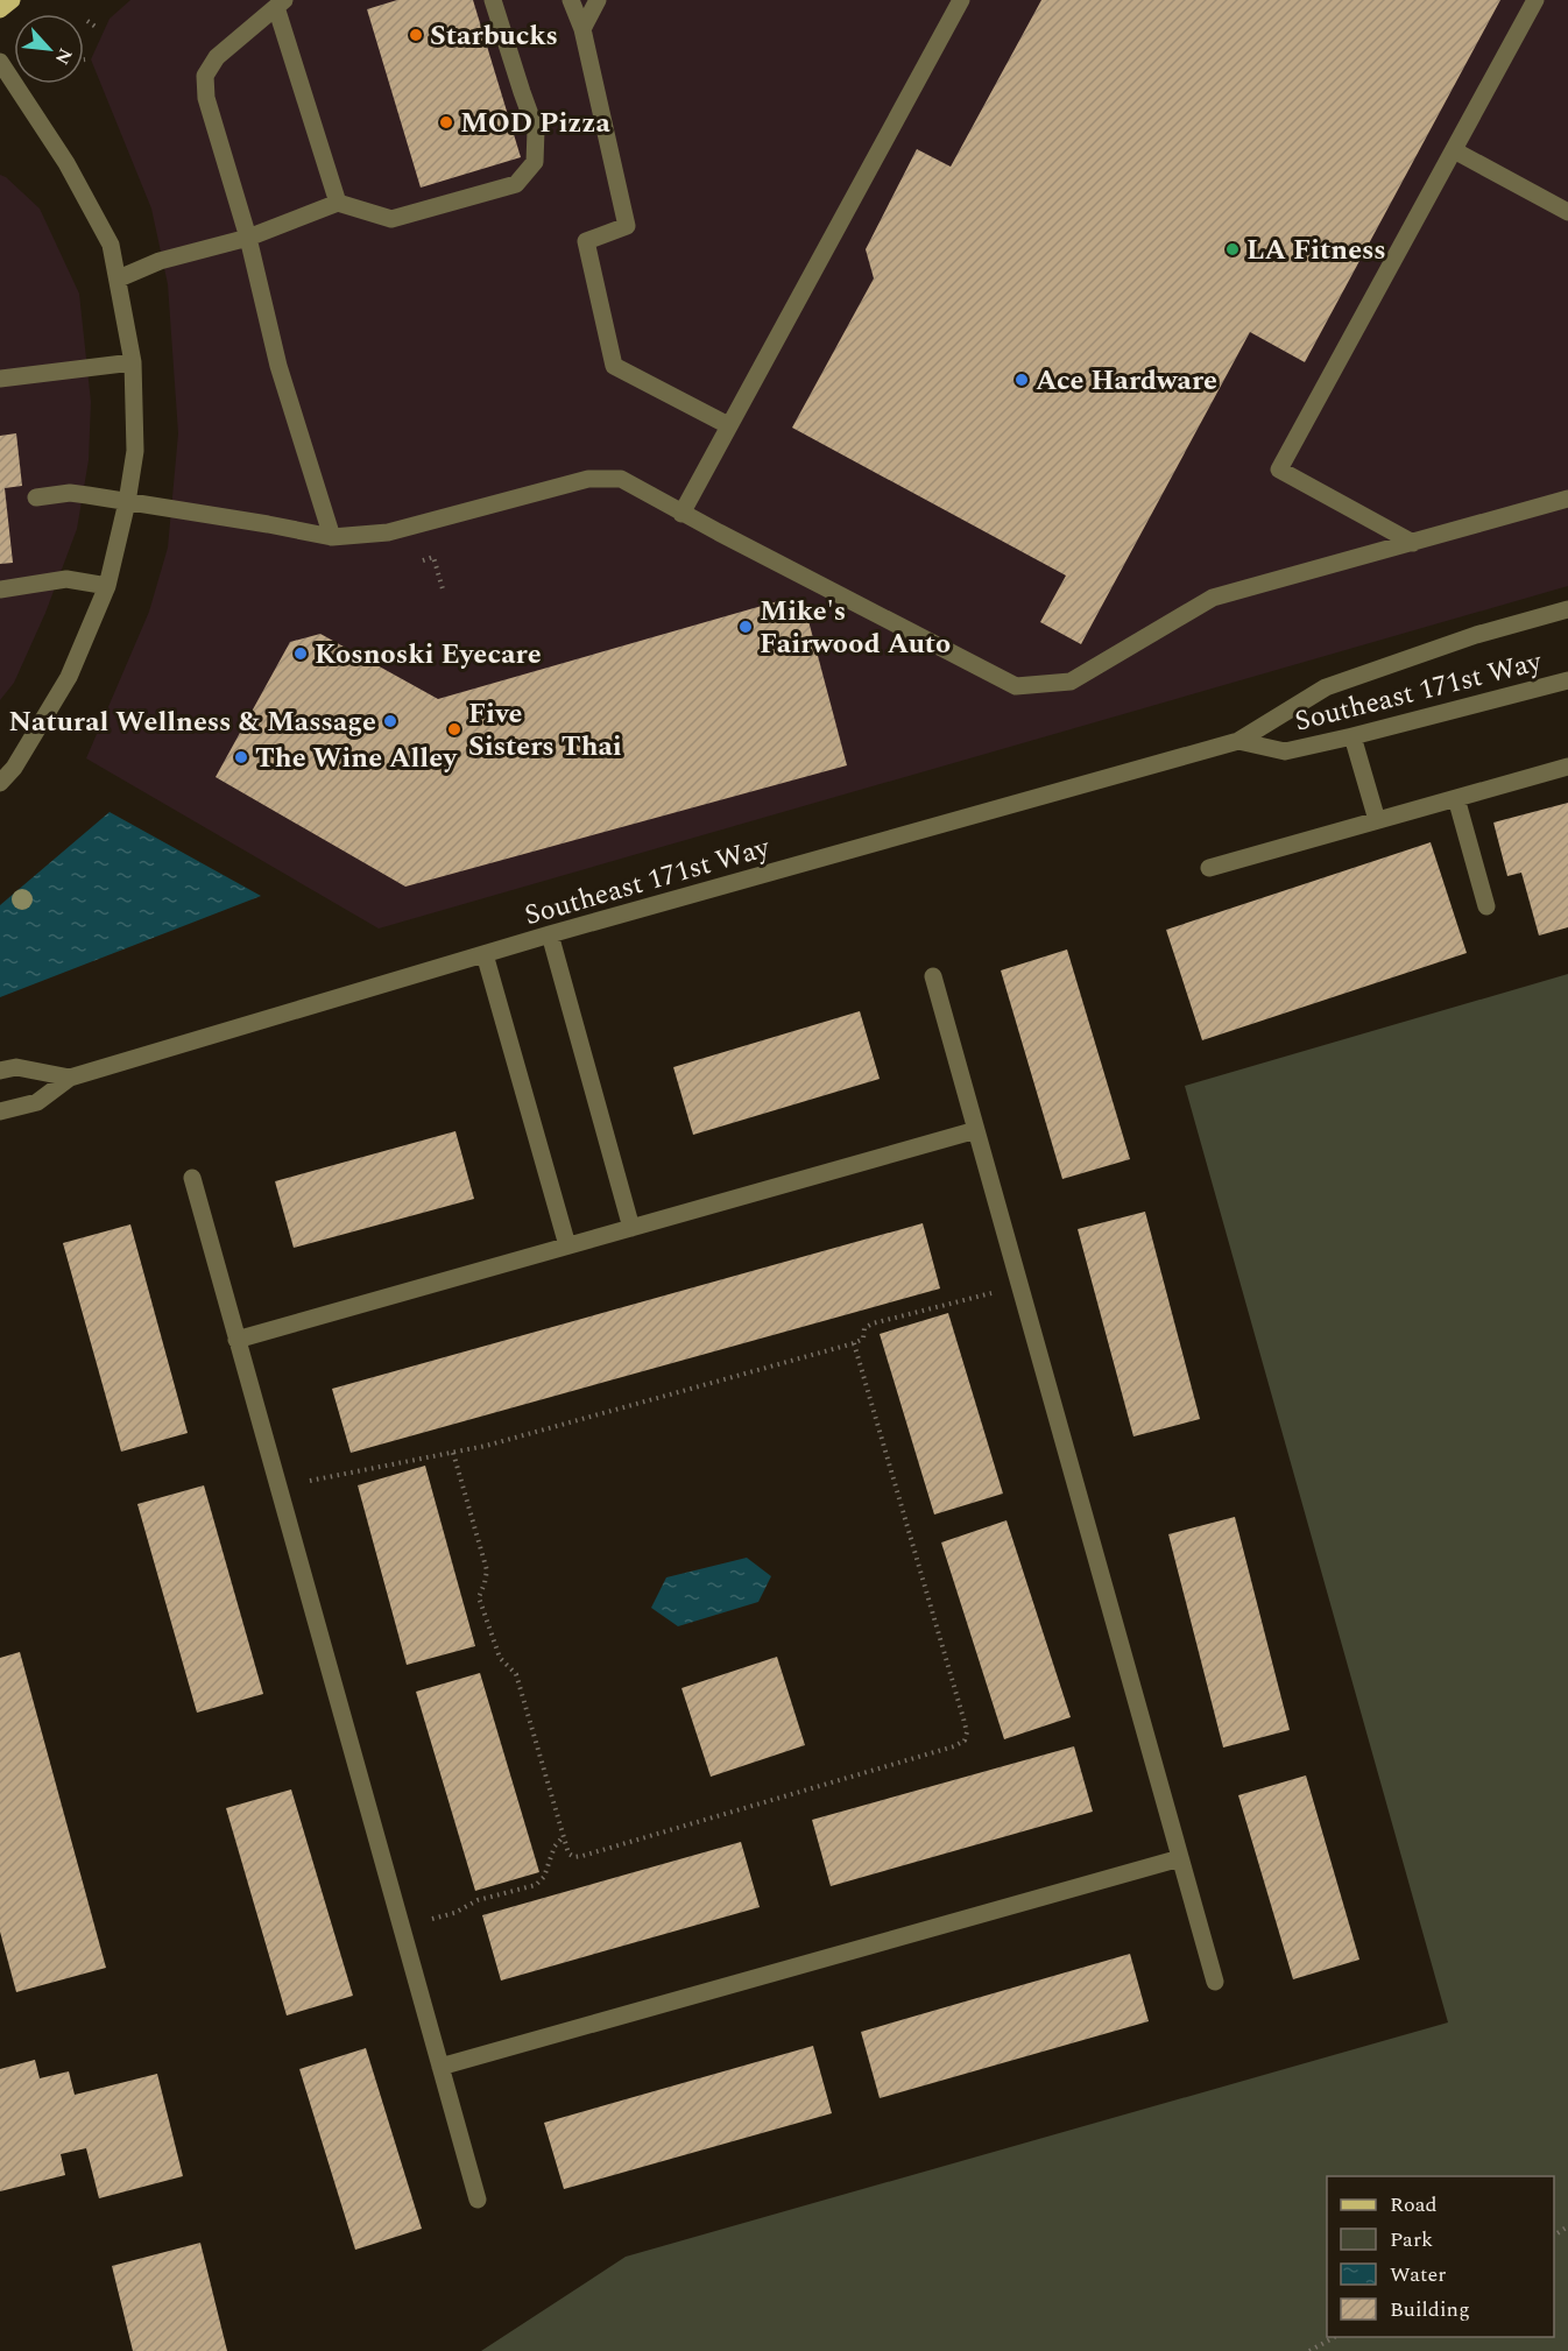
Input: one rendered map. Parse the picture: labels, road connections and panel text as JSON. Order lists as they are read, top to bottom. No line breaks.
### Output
{"streets":{"street":["Southeast 171st Way"]},"places":["Starbucks","MOD Pizza","LA Fitness","Ace Hardware","Mike's Fairwood Auto","Kosnoski Eyecare","Natural Wellness & Massage","Five Sisters Thai","The Wine Alley"],"legend":["Road","Park","Water","Building"],"north":"bottom right"}
